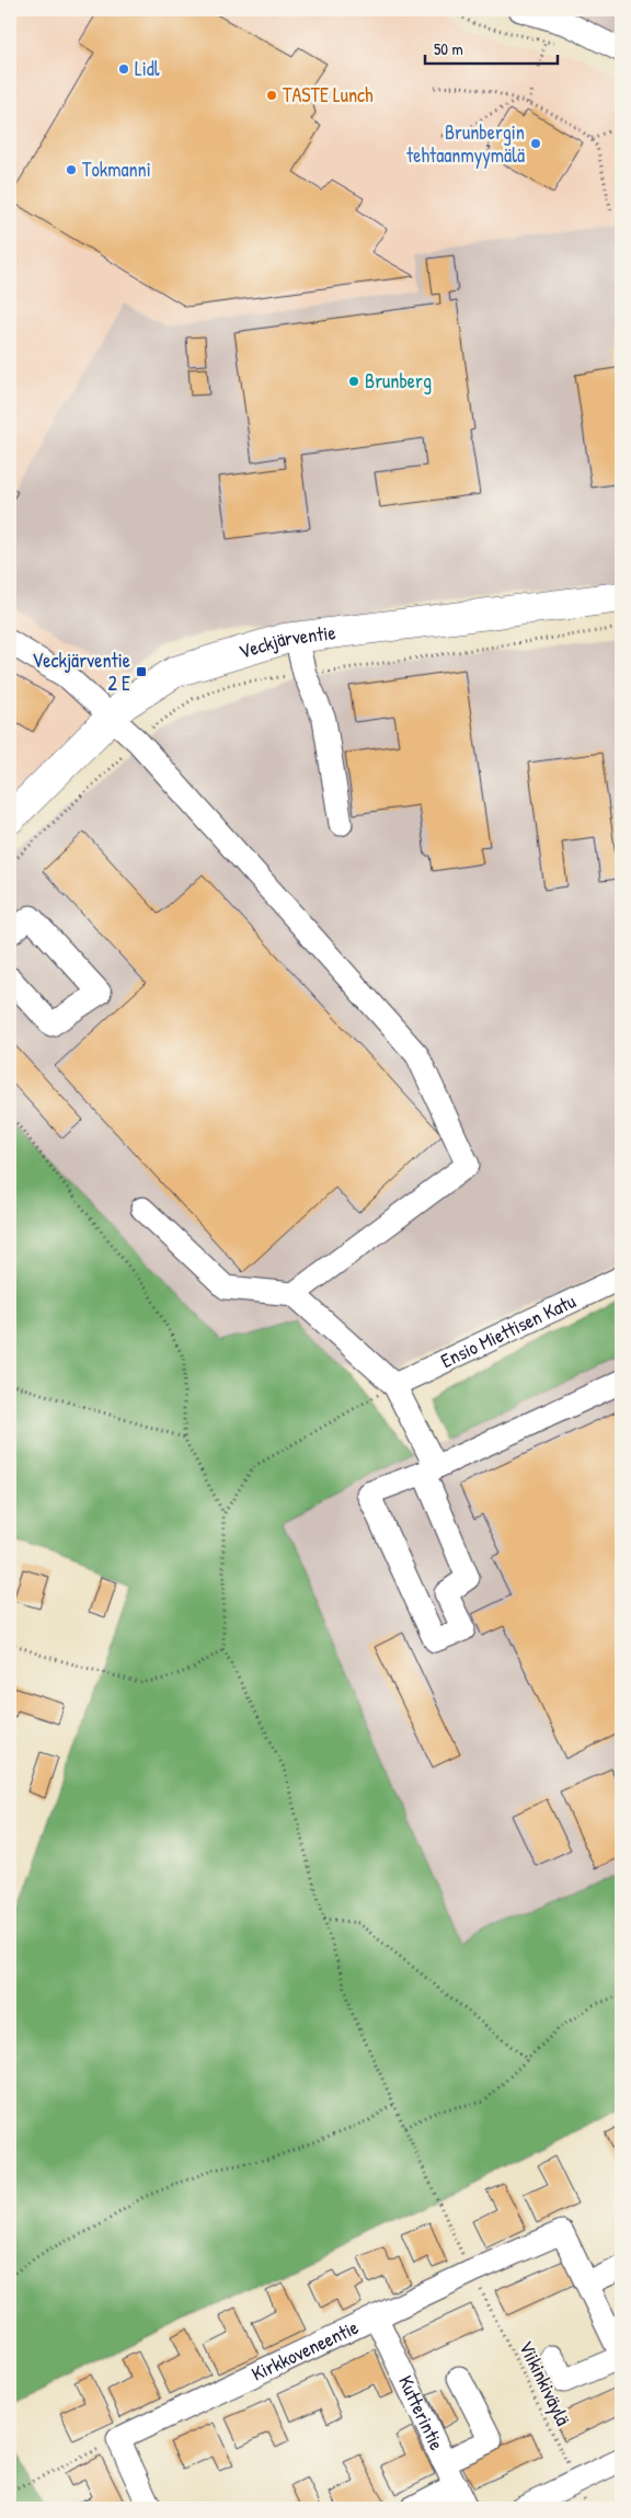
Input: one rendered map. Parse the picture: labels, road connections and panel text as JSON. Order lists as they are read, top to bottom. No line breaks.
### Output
{"streets":{"main road":["Veckjärventie"],"street":["Ensio Miettisen Katu","Kirkkoveneentie","Kutterintie"],"path":["Viikinkiväylä"]},"crossings":[["Kirkkoveneentie","Viikinkiväylä"],["Kirkkoveneentie","Kutterintie"]],"places":{"other":["Lidl","TASTE Lunch","Brunbergin tehtaanmyymälä","Tokmanni","Brunberg"],"transit":["Veckjärventie 2 E"]},"scale_bar":"50 m"}
